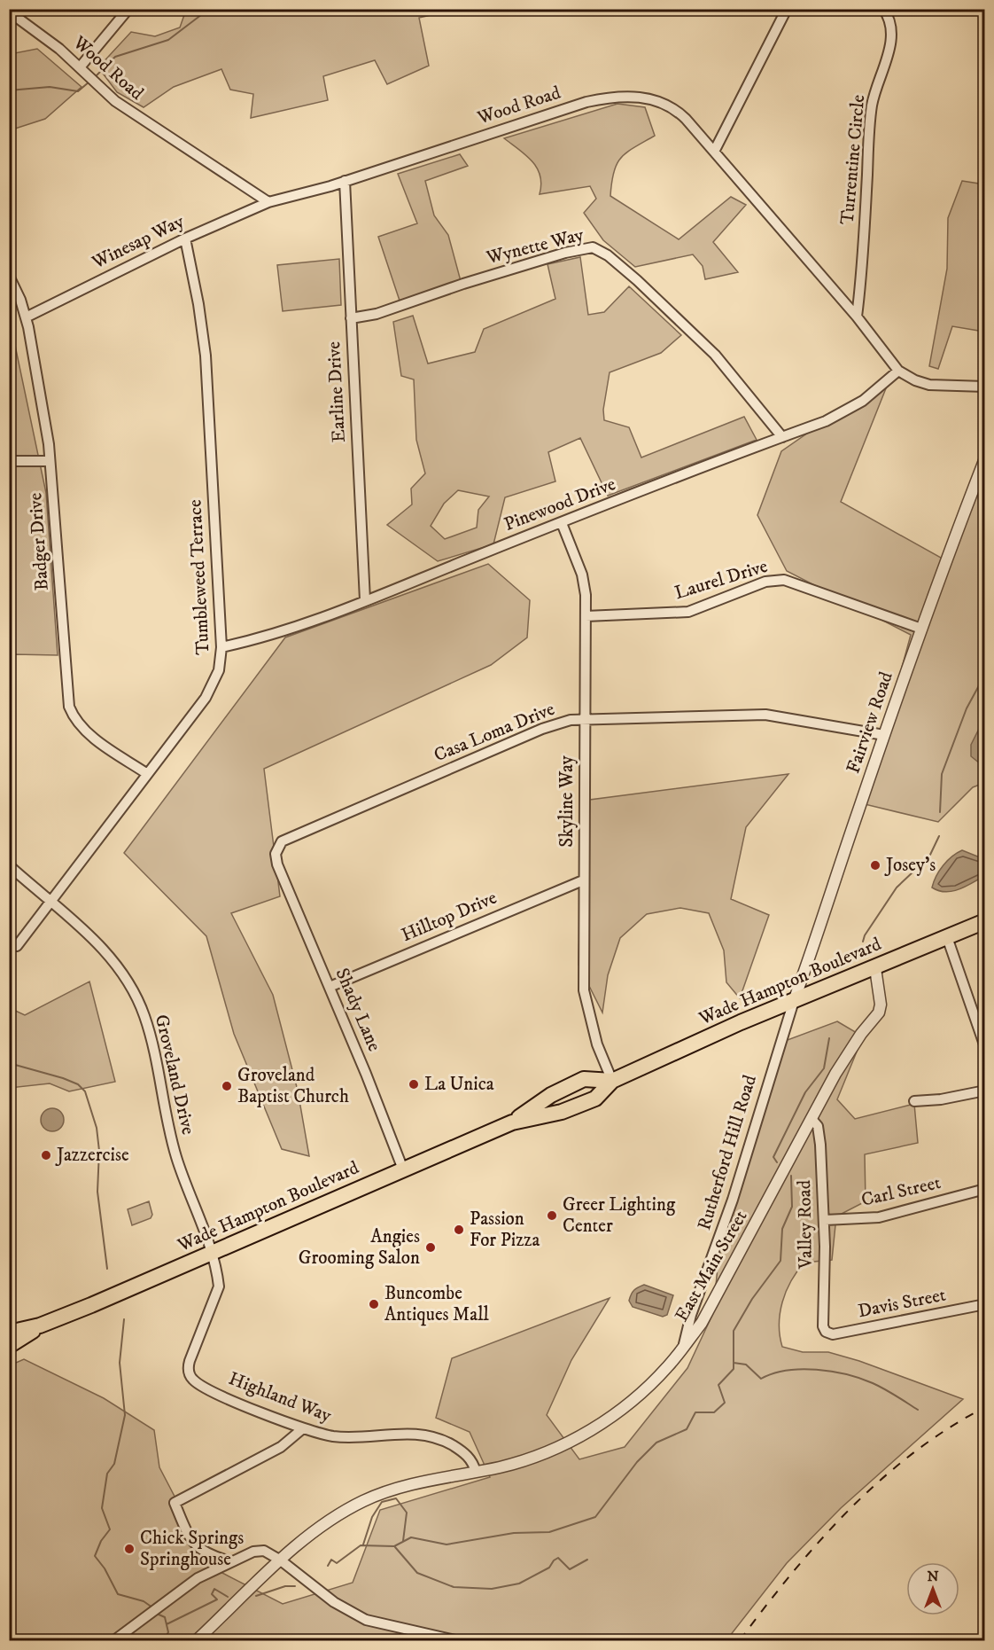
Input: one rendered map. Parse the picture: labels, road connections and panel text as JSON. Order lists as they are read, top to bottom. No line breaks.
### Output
{"streets":{"main road":["Wade Hampton Boulevard"],"street":["Wood Road","Turrentine Circle","Winesap Way","Wynette Way","Earline Drive","Pinewood Drive","Badger Drive","Tumbleweed Terrace","Laurel Drive","Fairview Road","Casa Loma Drive","Skyline Way","Hilltop Drive","Shady Lane","Groveland Drive","Rutherford Hill Road","Carl Street","Valley Road","East Main Street","Davis Street","Highland Way"]},"crossings":[["Wood Road","Turrentine Circle"],["Wood Road","Winesap Way"],["Wood Road","Earline Drive"],["Wood Road","Pinewood Drive"],["Winesap Way","Badger Drive"],["Winesap Way","Tumbleweed Terrace"],["Wynette Way","Earline Drive"],["Wynette Way","Pinewood Drive"],["Earline Drive","Pinewood Drive"],["Pinewood Drive","Tumbleweed Terrace"],["Pinewood Drive","Skyline Way"],["Badger Drive","Tumbleweed Terrace"],["Tumbleweed Terrace","Groveland Drive"],["Laurel Drive","Fairview Road"],["Laurel Drive","Skyline Way"],["Fairview Road","Casa Loma Drive"],["Fairview Road","Wade Hampton Boulevard"],["Fairview Road","Rutherford Hill Road"],["Casa Loma Drive","Skyline Way"],["Casa Loma Drive","Shady Lane"],["Skyline Way","Hilltop Drive"],["Skyline Way","Wade Hampton Boulevard"],["Hilltop Drive","Shady Lane"],["Wade Hampton Boulevard","Shady Lane"],["Wade Hampton Boulevard","Groveland Drive"],["Wade Hampton Boulevard","Rutherford Hill Road"],["Wade Hampton Boulevard","East Main Street"],["Wade Hampton Boulevard","Highland Way"],["Groveland Drive","Highland Way"],["Rutherford Hill Road","East Main Street"],["Carl Street","Valley Road"],["Valley Road","East Main Street"],["Valley Road","Davis Street"],["East Main Street","Highland Way"]],"places":["Josey's","La Unica","Groveland Baptist Church","Jazzercise","Greer Lighting Center","Passion For Pizza","Angies Grooming Salon","Buncombe Antiques Mall","Chick Springs Springhouse"],"north":"top"}
